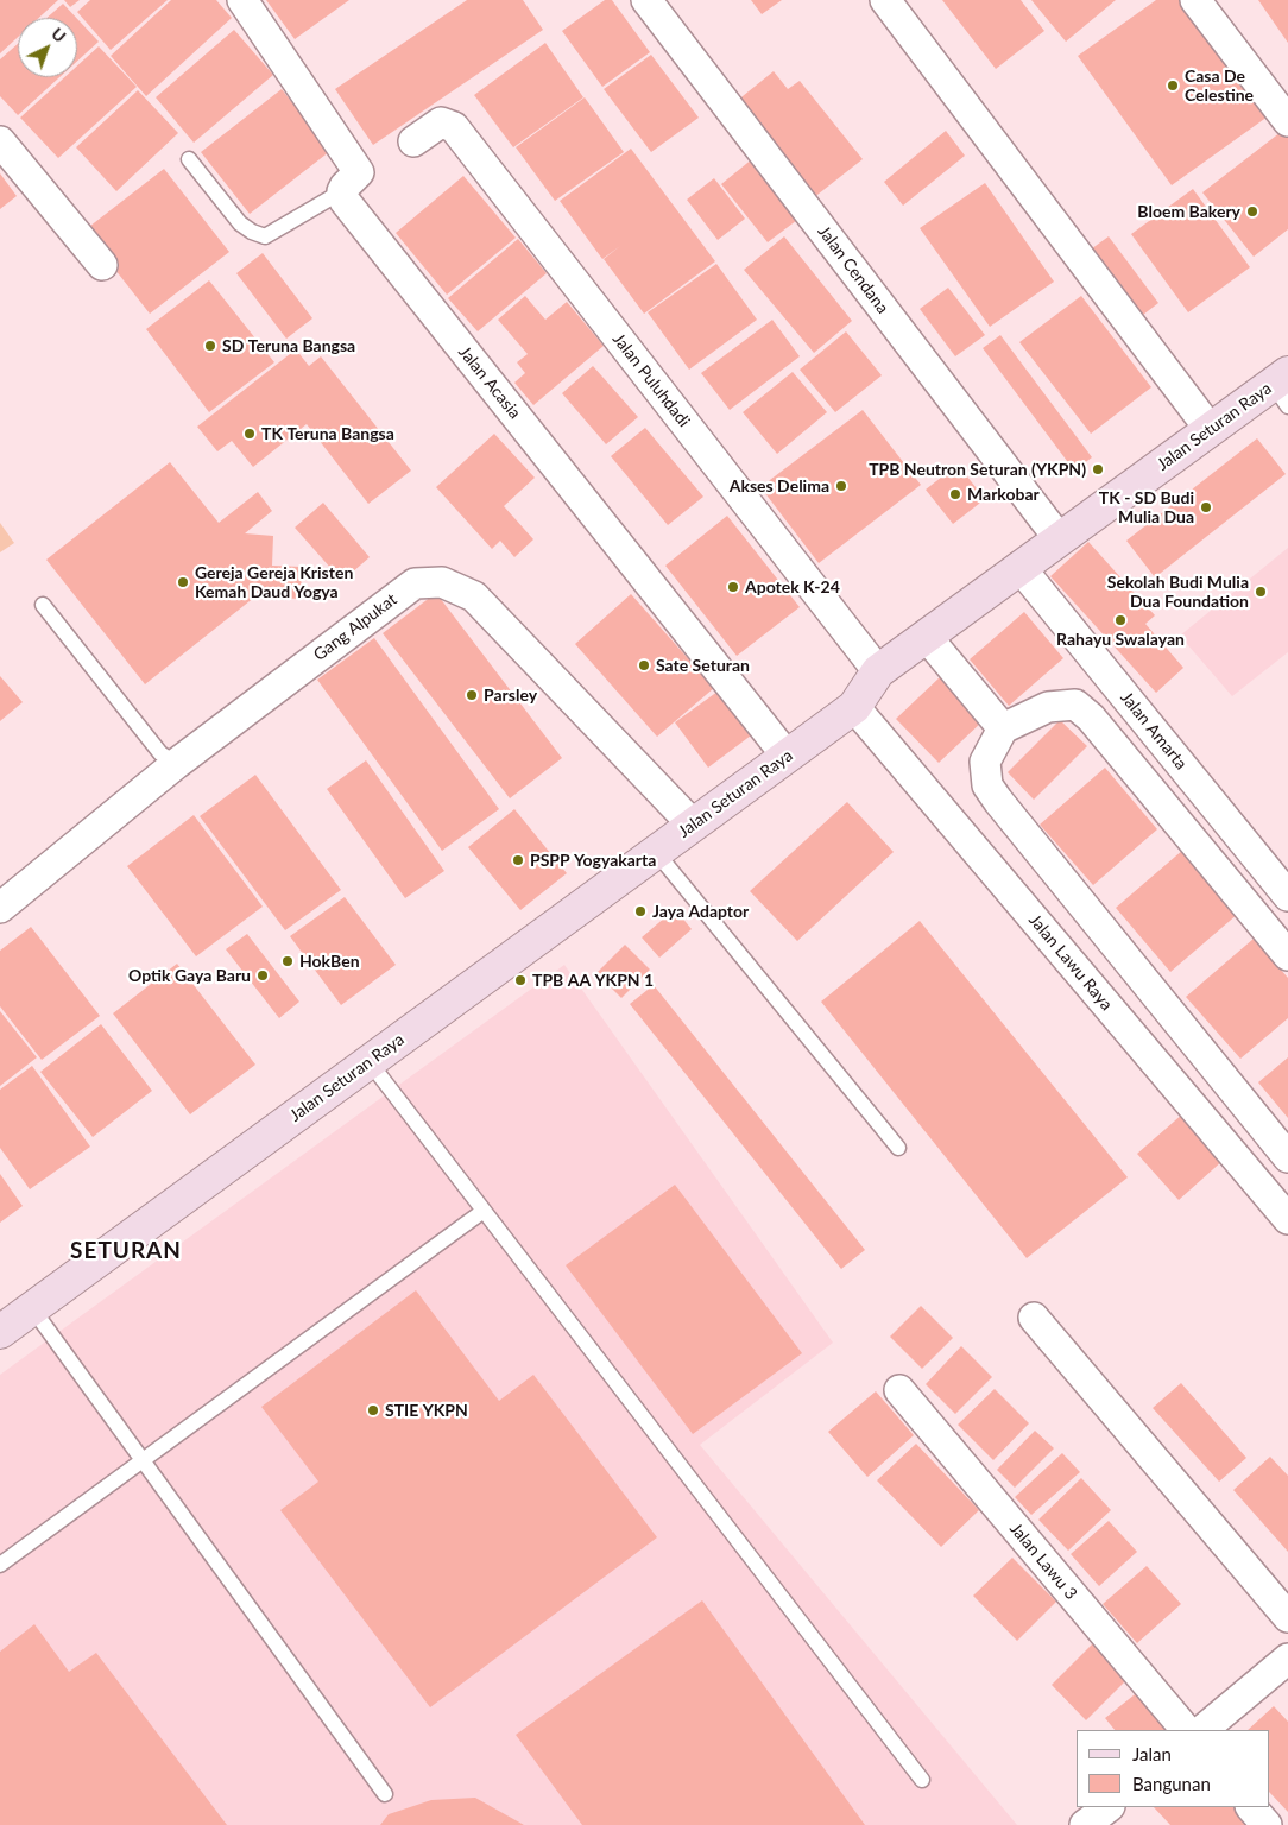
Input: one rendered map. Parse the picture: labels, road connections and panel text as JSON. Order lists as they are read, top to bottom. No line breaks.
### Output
{"streets":{"main road":["Jalan Seturan Raya"],"street":["Jalan Cendana","Jalan Puluhdadi","Jalan Acasia","Gang Alpukat","Jalan Amarta","Jalan Lawu Raya","Jalan Lawu 3"]},"crossings":[["Jalan Cendana","Jalan Seturan Raya"],["Jalan Puluhdadi","Jalan Seturan Raya"],["Jalan Acasia","Jalan Seturan Raya"],["Jalan Seturan Raya","Gang Alpukat"],["Jalan Seturan Raya","Jalan Amarta"],["Jalan Seturan Raya","Jalan Lawu Raya"]],"districts":["SETURAN"],"places":["Casa De Celestine","Bloem Bakery","SD Teruna Bangsa","TK Teruna Bangsa","TPB Neutron Seturan (YKPN)","Akses Delima","Markobar","TK - SD Budi Mulia Dua","Gereja Gereja Kristen Kemah Daud Yogya","Apotek K-24","Sekolah Budi Mulia Dua Foundation","Rahayu Swalayan","Sate Seturan","Parsley","PSPP Yogyakarta","Jaya Adaptor","HokBen","Optik Gaya Baru","TPB AA YKPN 1","STIE YKPN"],"legend":["Jalan","Bangunan"],"north":"top right"}
